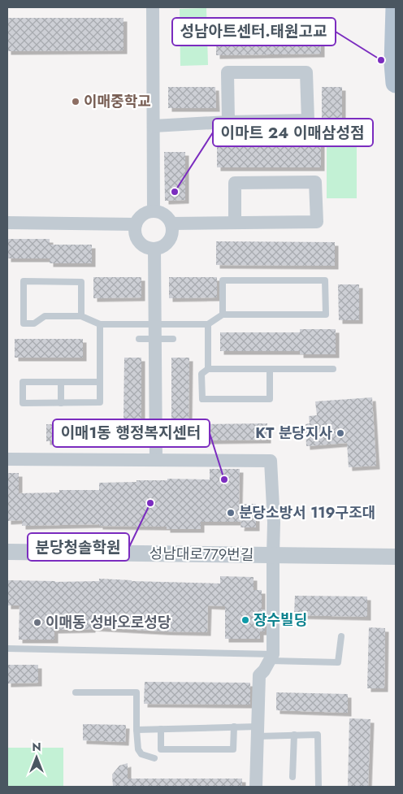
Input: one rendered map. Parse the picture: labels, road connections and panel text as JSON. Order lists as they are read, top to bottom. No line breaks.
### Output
{"streets":{"street":["성남대로779번길"]},"places":["성남아트센터.태원고교","이매중학교","이마트 24 이매삼성점","KT 분당지사","이매1동 행정복지센터","분당청솔학원","분당소방서 119구조대","장수빌딩","이매동 성바오로성당"],"north":"top"}
